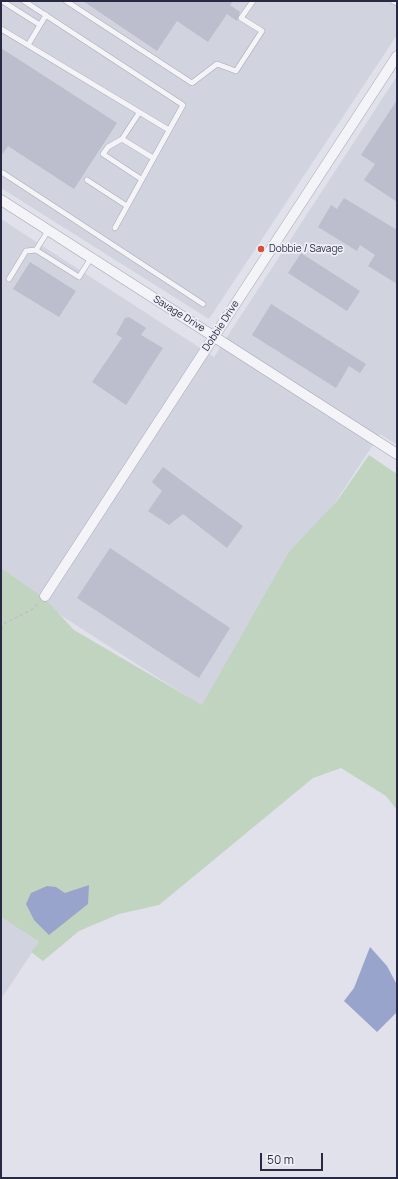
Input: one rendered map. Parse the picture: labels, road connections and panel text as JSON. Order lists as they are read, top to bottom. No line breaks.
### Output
{"streets":{"street":["Savage Drive","Dobbie Drive"]},"crossings":[["Savage Drive","Dobbie Drive"]],"places":["Dobbie / Savage"],"scale_bar":"50 m"}
